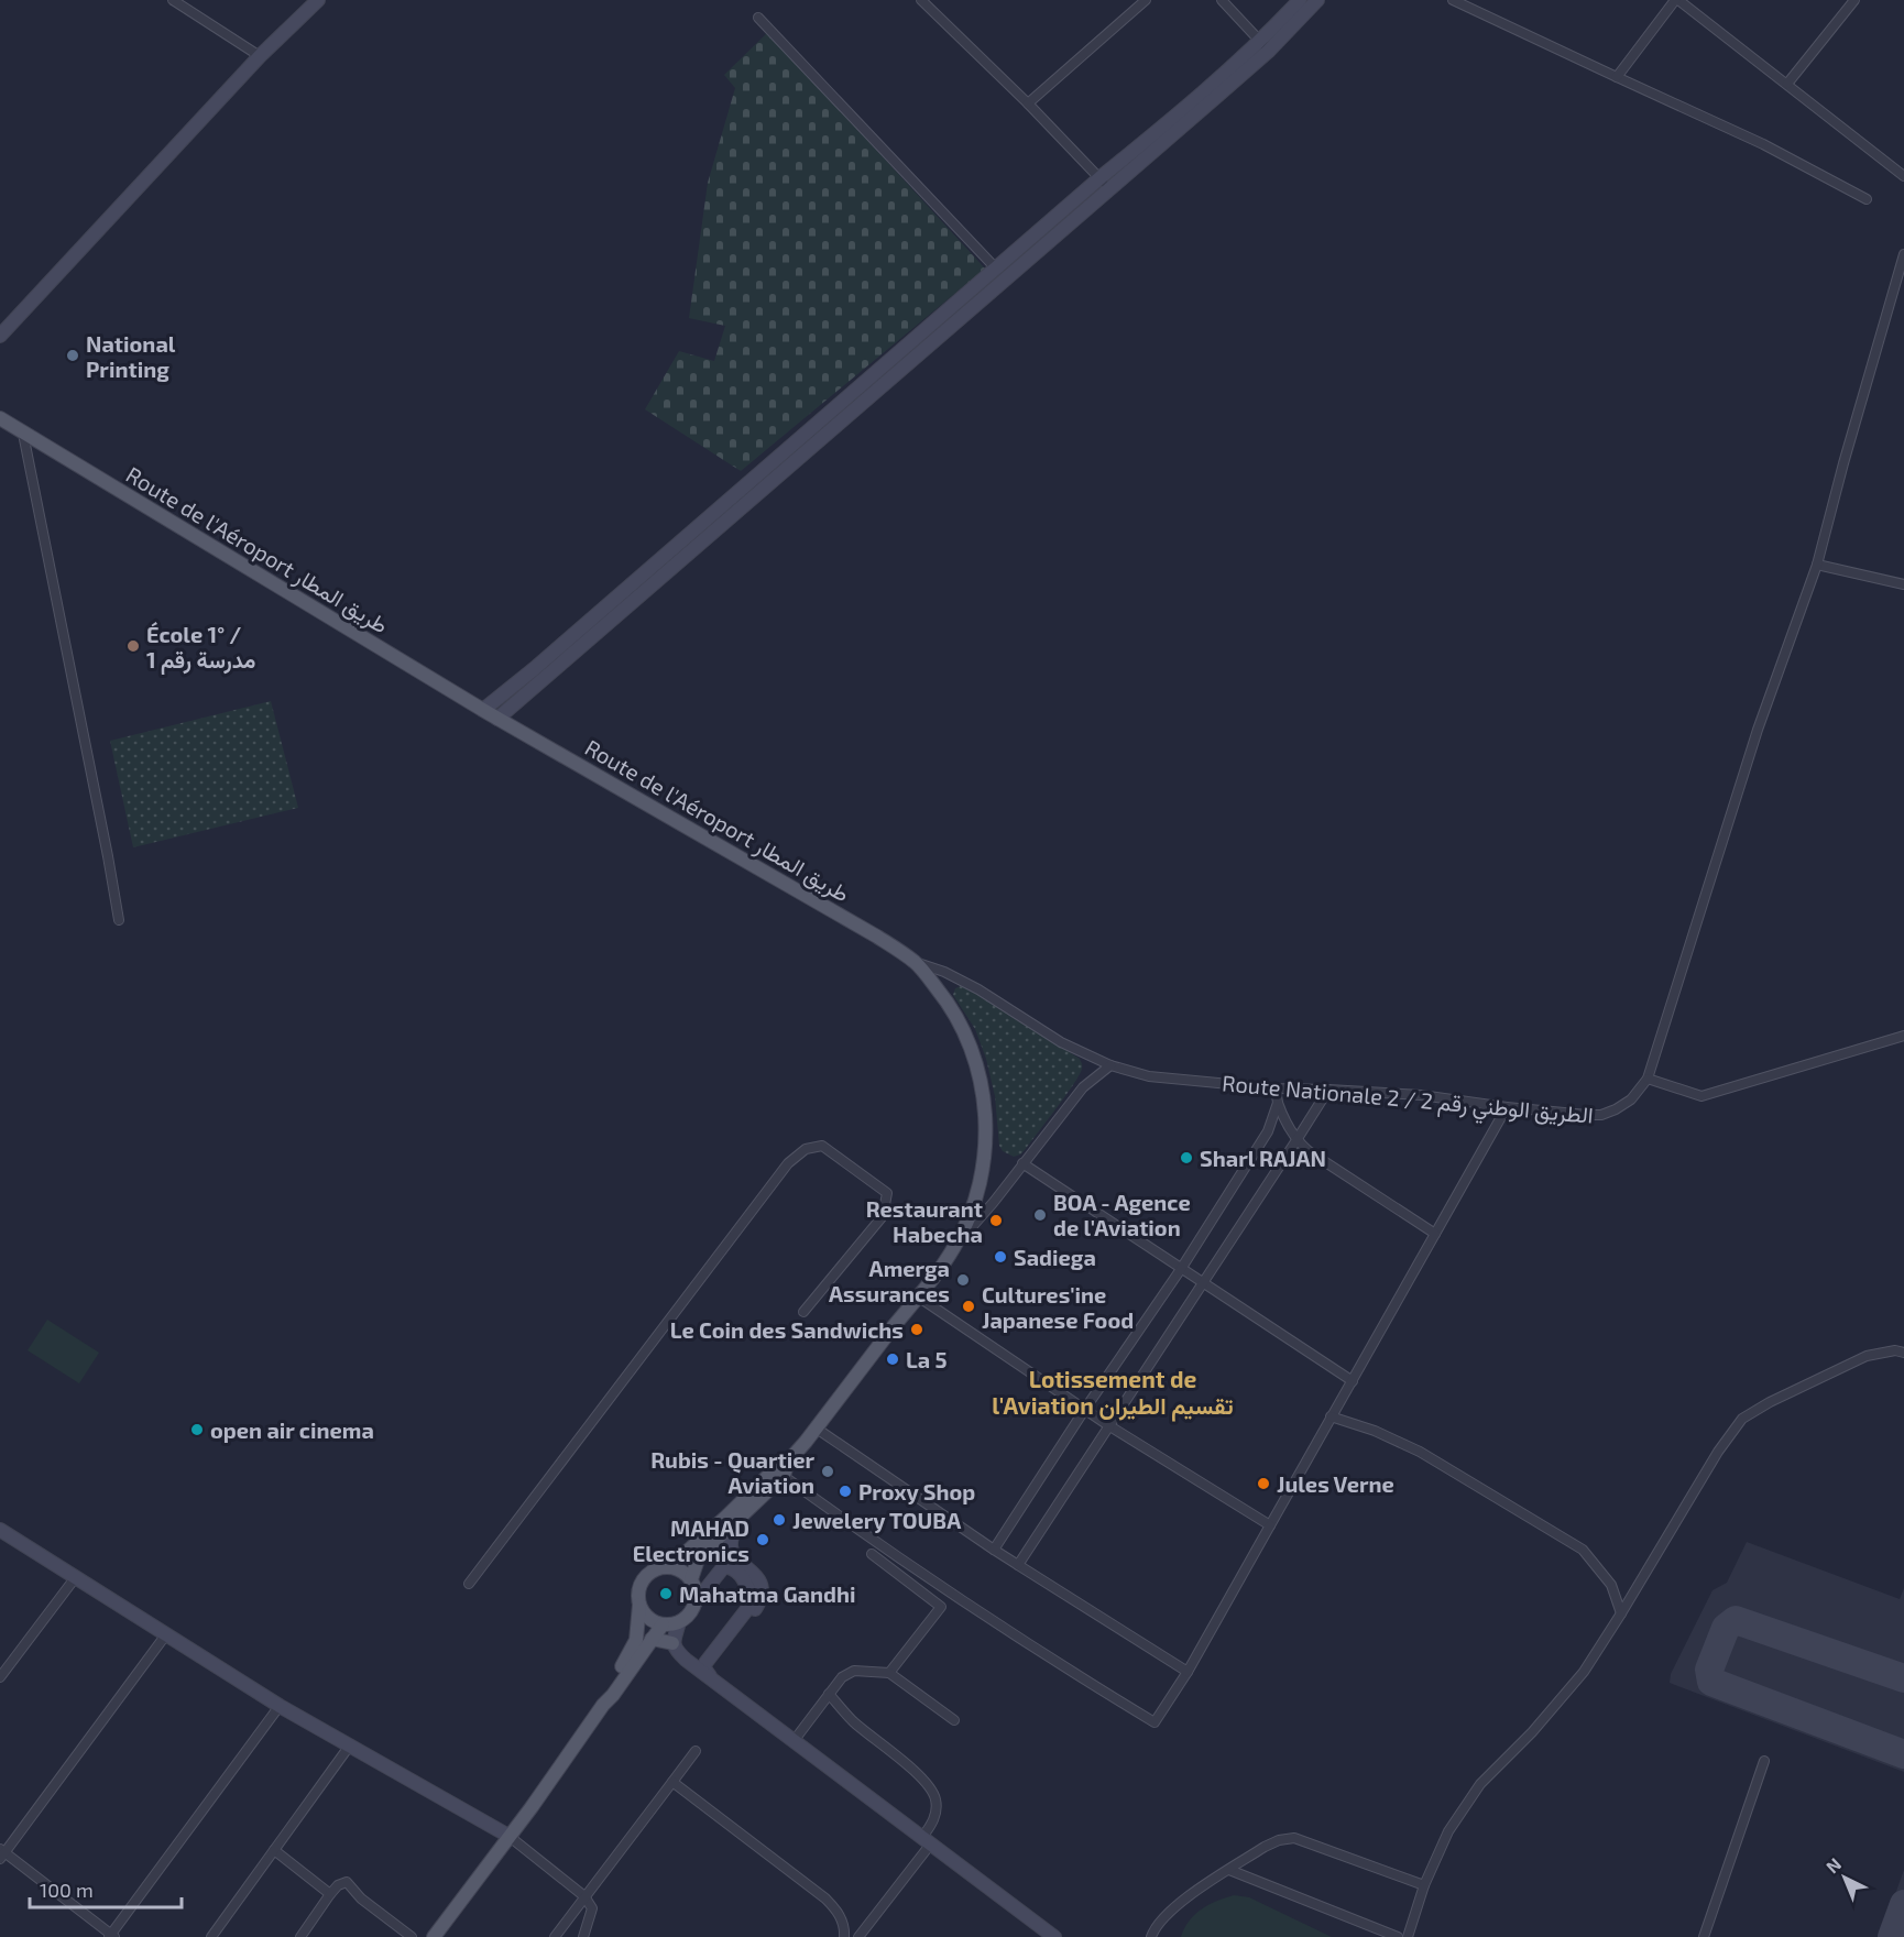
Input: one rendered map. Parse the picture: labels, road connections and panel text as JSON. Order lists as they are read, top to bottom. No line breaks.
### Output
{"streets":{"main road":["Route de l'Aéroport طريق المطار"],"street":["Route Nationale 2 / الطريق الوطني رقم 2"]},"crossings":[["Route de l'Aéroport طريق المطار","Route Nationale 2 / الطريق الوطني رقم 2"]],"districts":["Lotissement de l'Aviation تقسيم الطيران"],"places":["National Printing","École 1° / مدرسة رقم 1","Sharl RAJAN","BOA - Agence de l'Aviation","Restaurant Habecha","Sadiega","Amerga Assurances","Cultures'ine Japanese Food","Le Coin des Sandwichs","La 5","open air cinema","Rubis - Quartier Aviation","Jules Verne","Proxy Shop","Jewelery TOUBA","MAHAD Electronics","Mahatma Gandhi"],"scale_bar":"100 m","north":"top left"}
